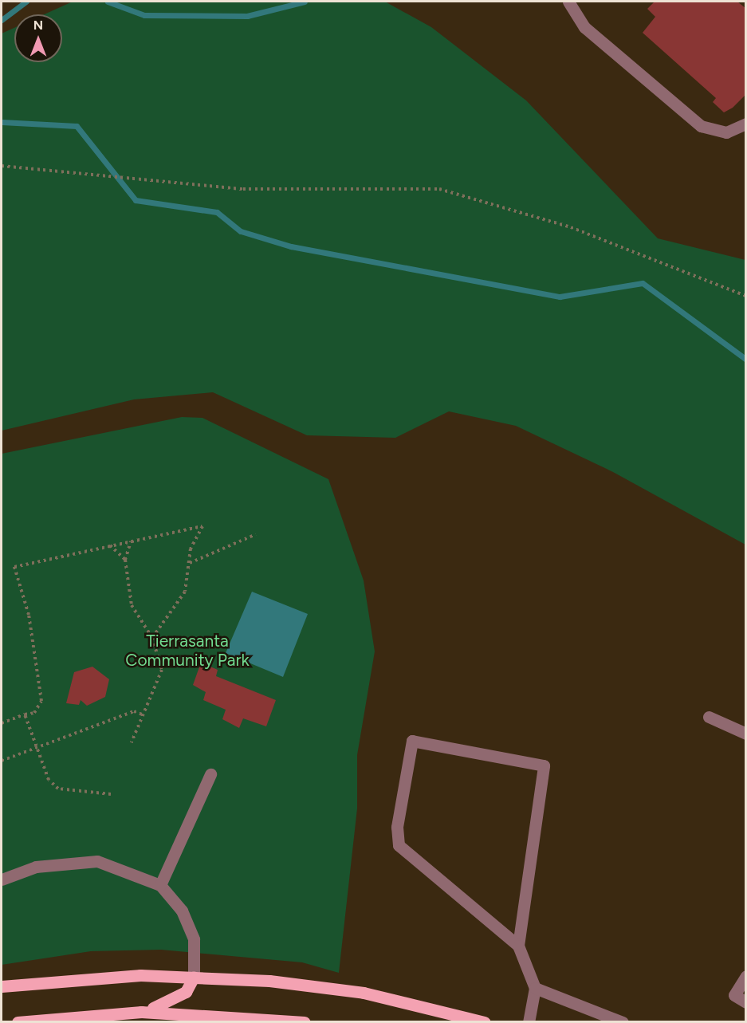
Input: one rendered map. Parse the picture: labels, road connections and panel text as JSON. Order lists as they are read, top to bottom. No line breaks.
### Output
{"parks":["Tierrasanta Community Park"],"north":"top"}
